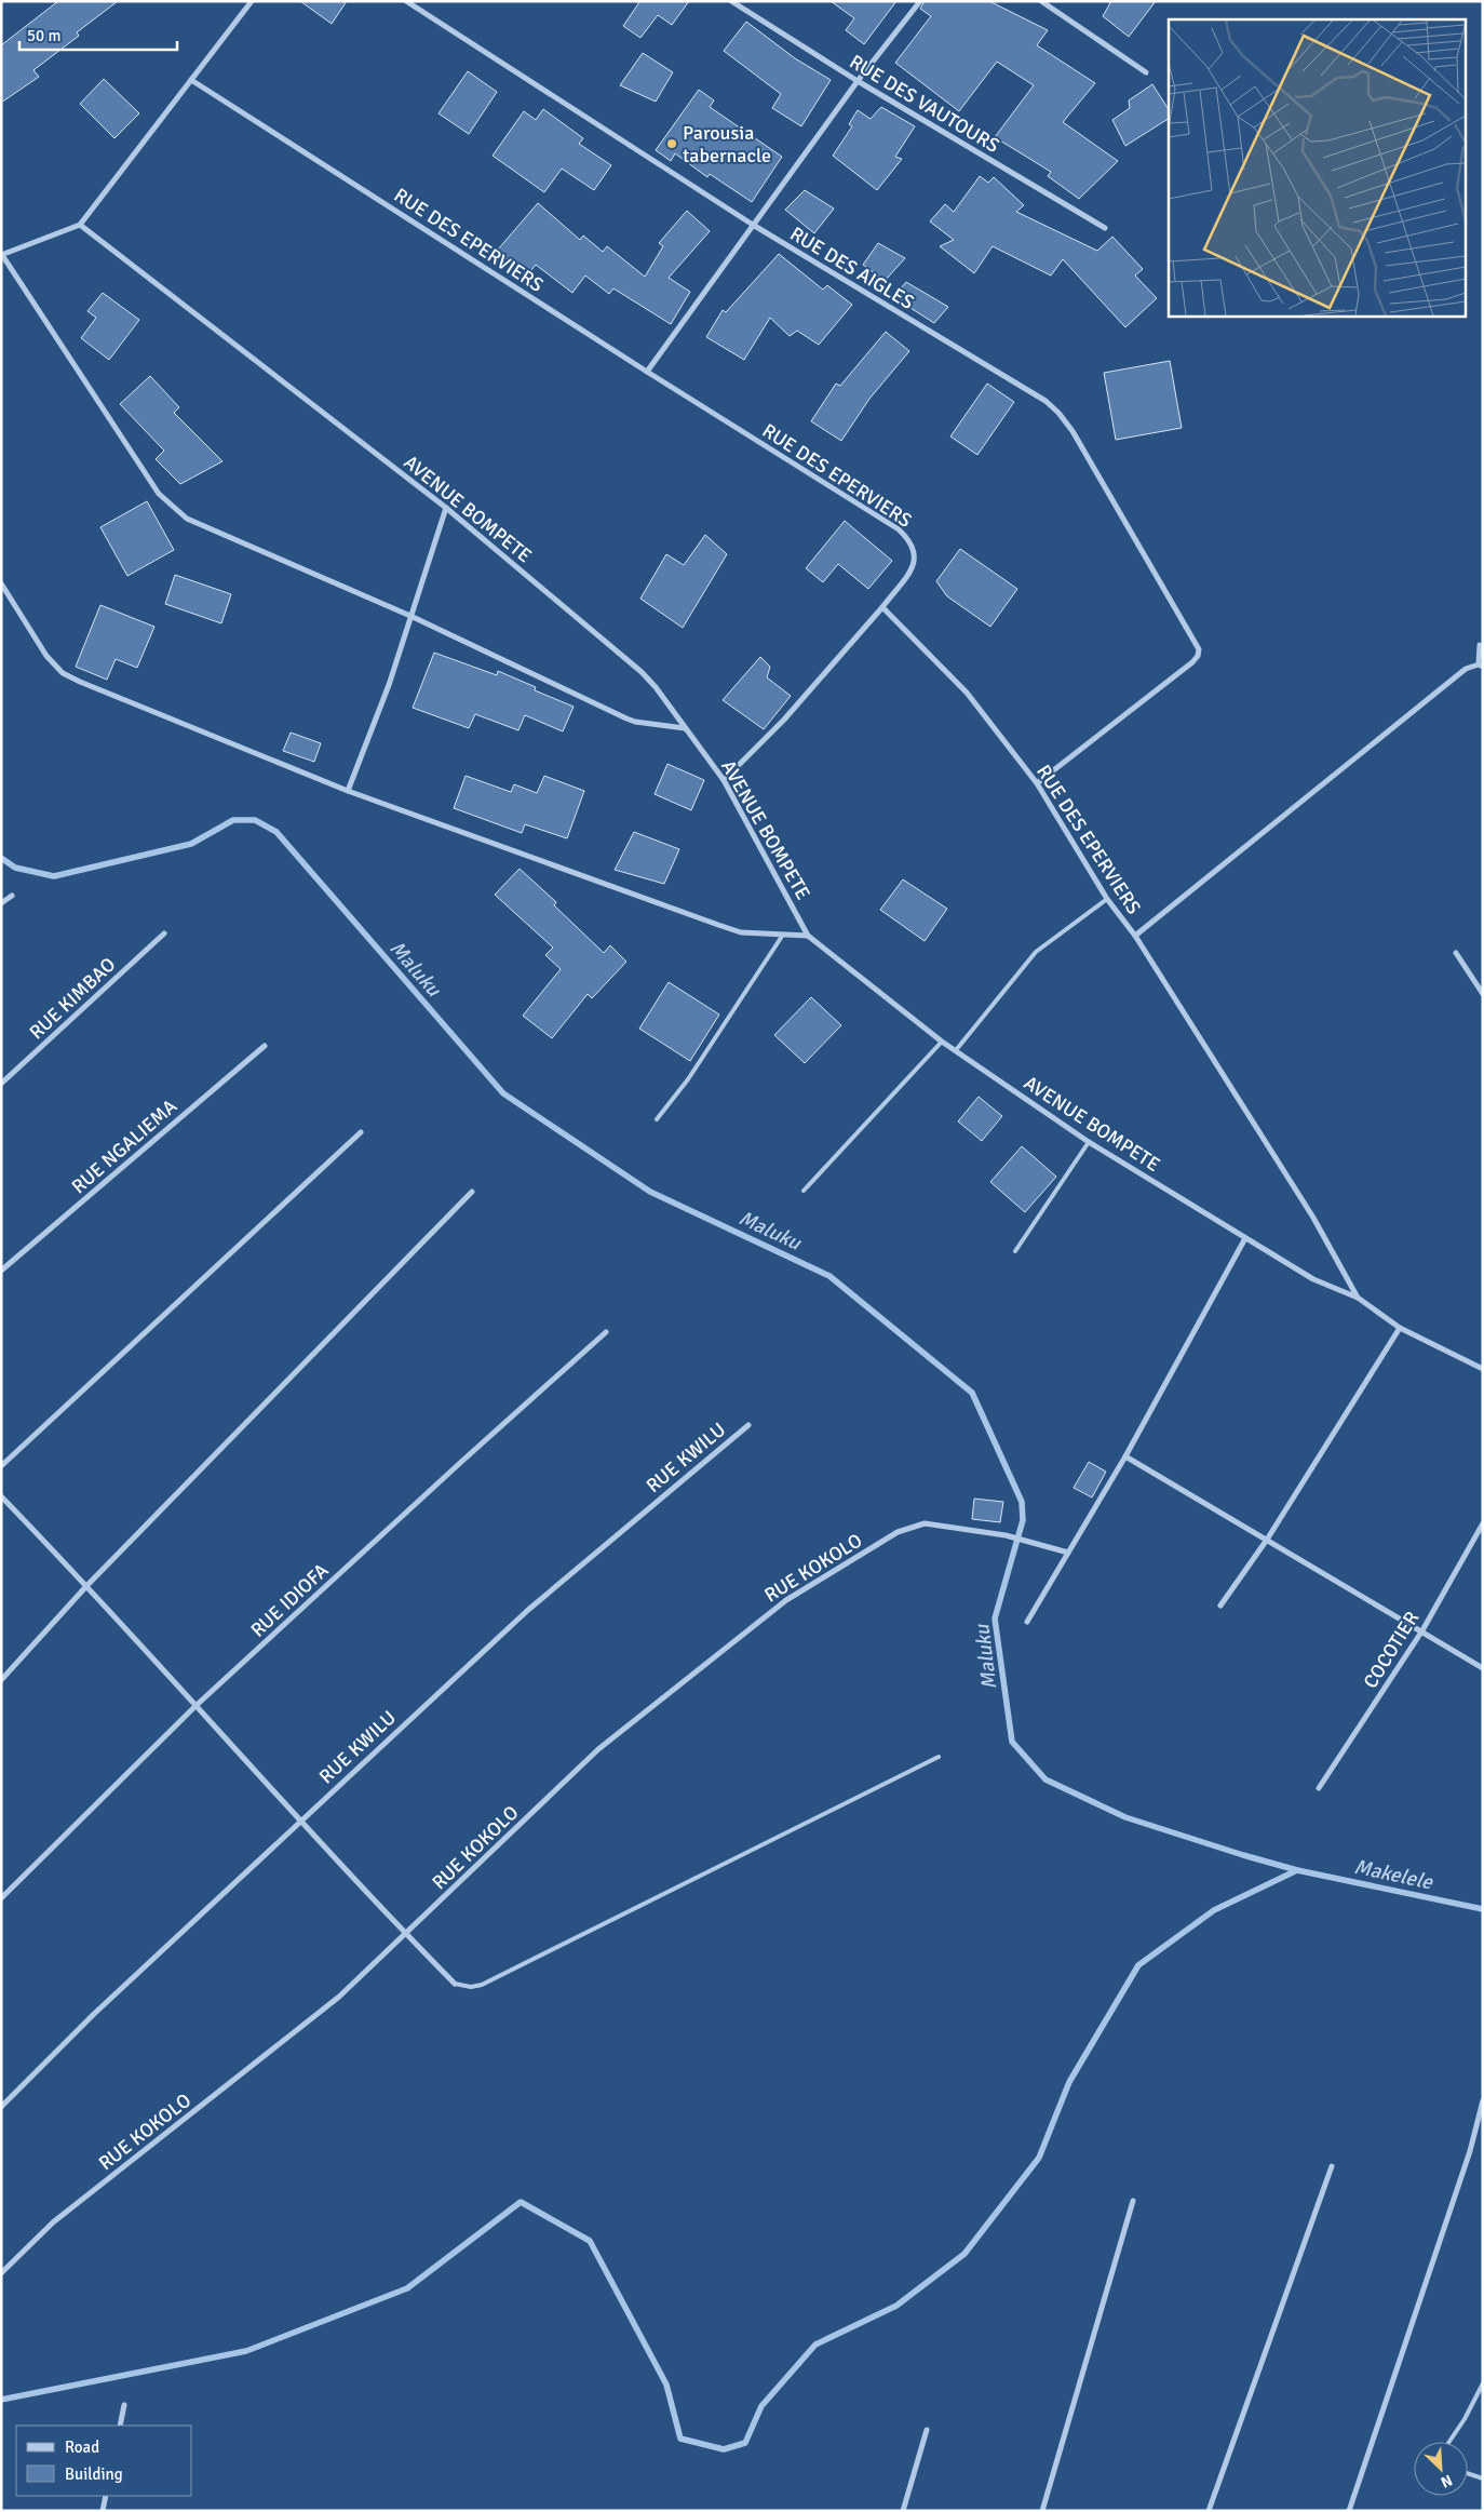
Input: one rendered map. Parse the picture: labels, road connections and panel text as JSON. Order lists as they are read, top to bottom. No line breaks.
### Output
{"streets":{"street":["RUE DES VAUTOURS","RUE DES EPERVIERS","RUE DES AIGLES","AVENUE BOMPETE","RUE KIMBAO","RUE NGALIEMA","RUE KWILU","RUE KOKOLO","RUE IDIOFA","COCOTIER"]},"crossings":[["RUE DES EPERVIERS","RUE DES AIGLES"],["RUE DES EPERVIERS","AVENUE BOMPETE"]],"water":["Maluku","Makelele"],"places":["Parousia tabernacle"],"legend":["Road","Building"],"scale_bar":"50 m","north":"bottom right"}
